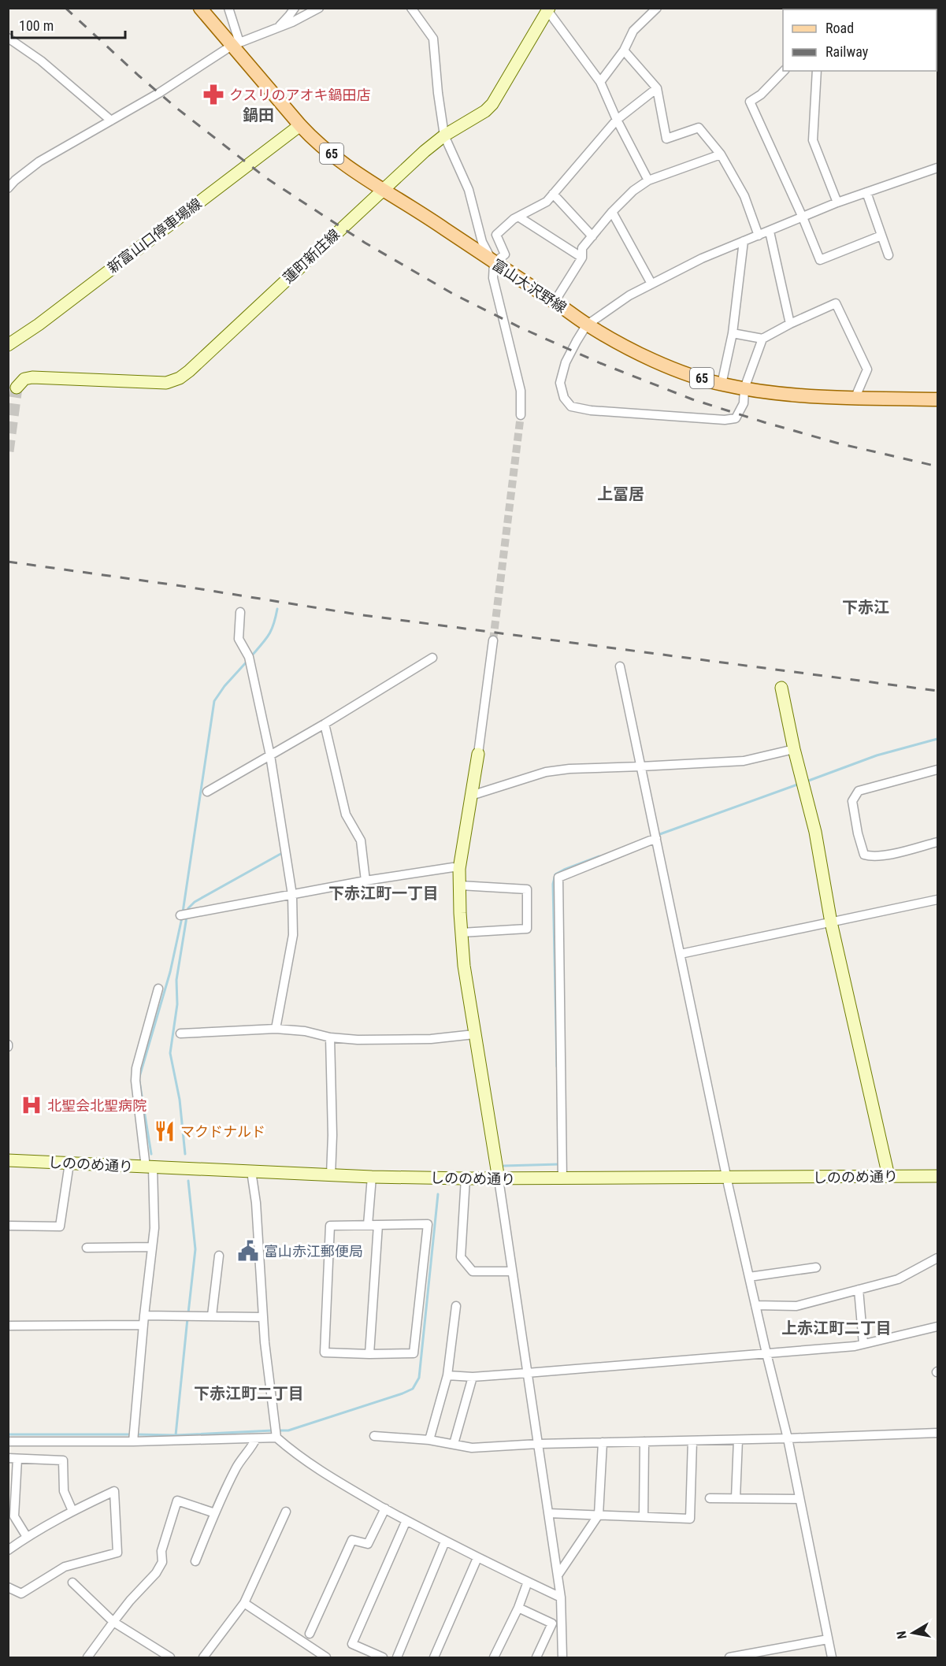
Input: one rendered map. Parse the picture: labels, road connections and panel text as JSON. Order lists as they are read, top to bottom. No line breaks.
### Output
{"streets":{"main road":["65","新富山口停車場線","蓮町新庄線","富山大沢野線","しののめ通り"]},"crossings":[["新富山口停車場線","富山大沢野線"],["蓮町新庄線","富山大沢野線"]],"districts":["鍋田","上冨居","下赤江","下赤江町一丁目","上赤江町二丁目","下赤江町二丁目"],"places":{"pharmacy":["クスリのアオキ鍋田店"],"hospital":["北聖会北聖病院"],"restaurant":["マクドナルド"],"public building":["富山赤江郵便局"]},"legend":["Road","Railway"],"scale_bar":"100 m","north":"left"}
